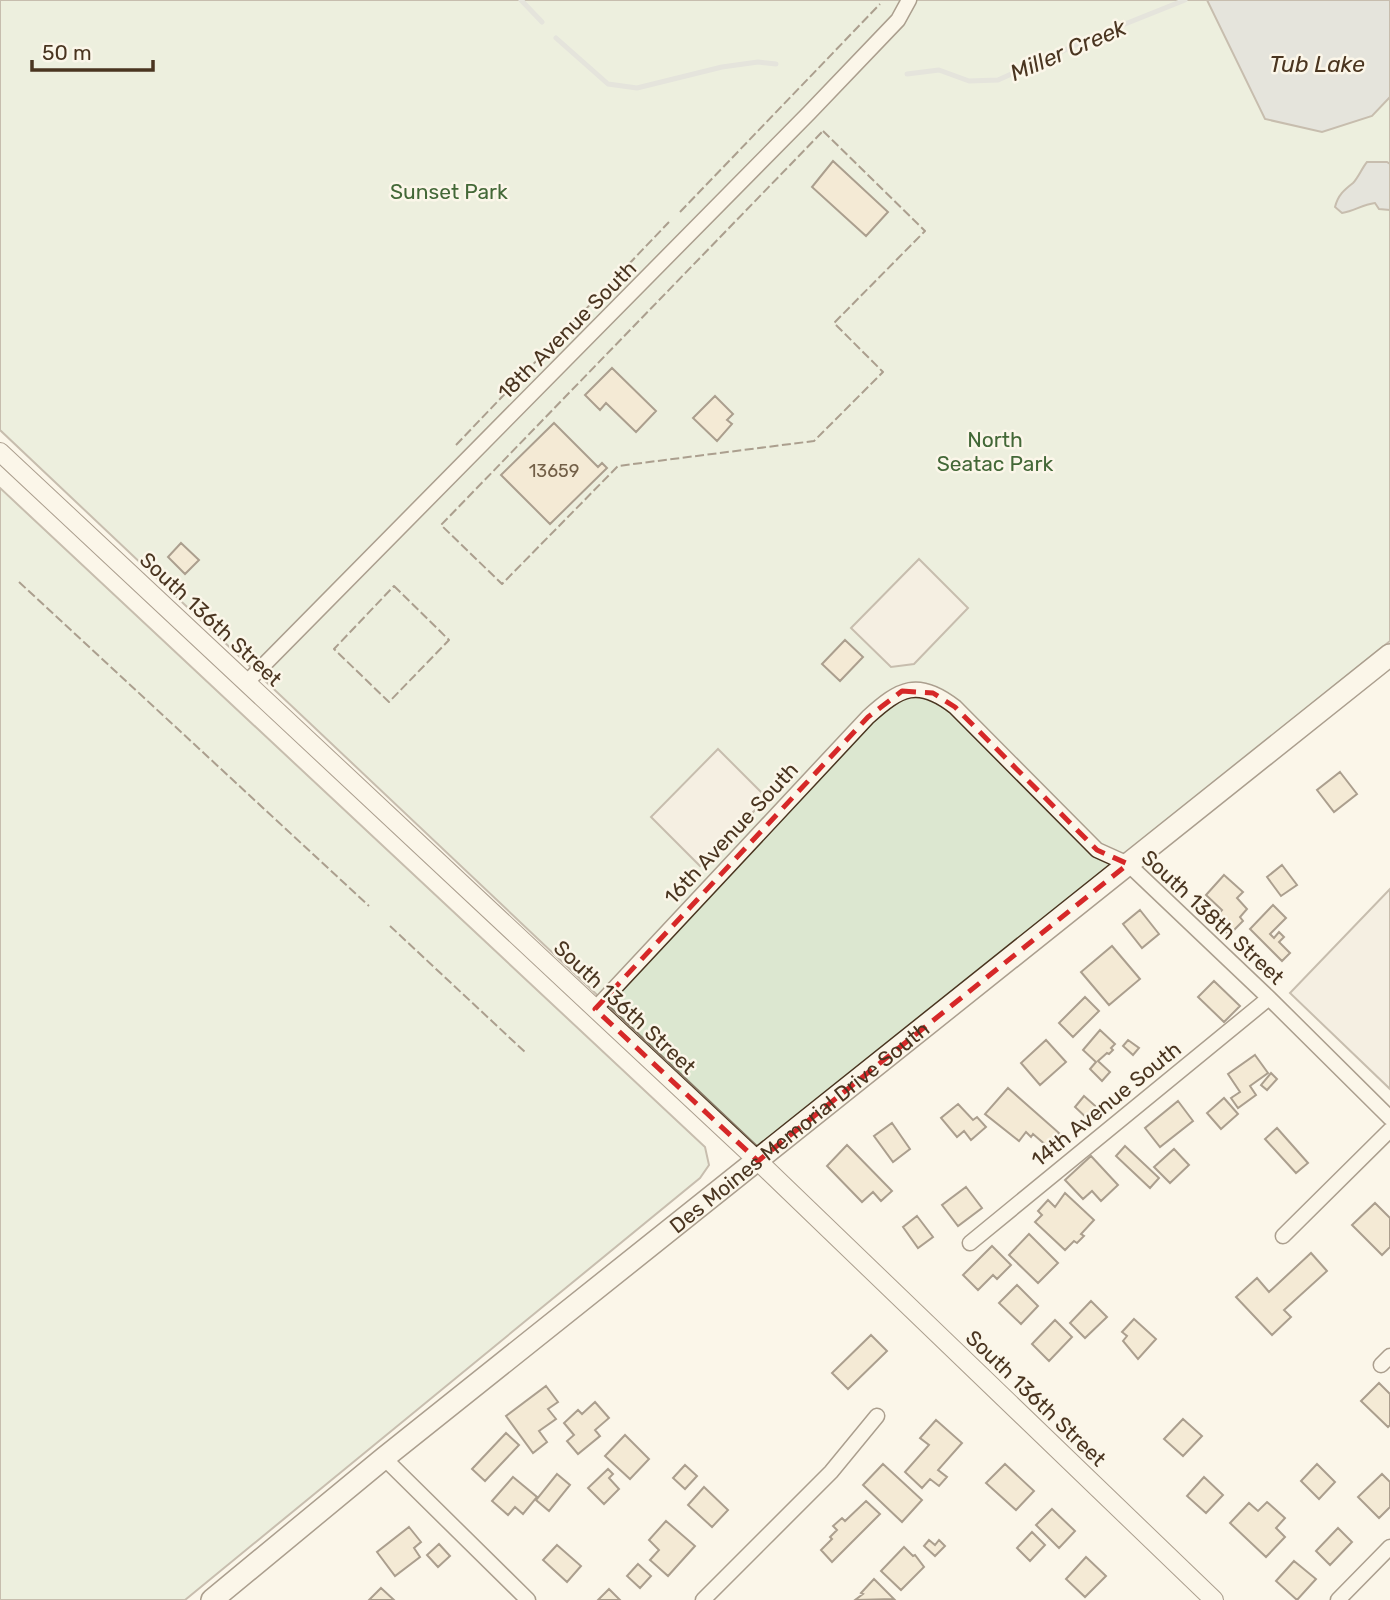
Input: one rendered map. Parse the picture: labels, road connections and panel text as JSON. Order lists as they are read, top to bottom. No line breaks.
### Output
{"streets":{"main road":["Des Moines Memorial Drive South"],"street":["18th Avenue South","South 136th Street","16th Avenue South","South 138th Street","14th Avenue South"]},"crossings":[["18th Avenue South","South 136th Street"],["South 136th Street","16th Avenue South"],["South 136th Street","Des Moines Memorial Drive South"],["16th Avenue South","South 138th Street"],["South 138th Street","14th Avenue South"],["South 138th Street","Des Moines Memorial Drive South"]],"water":["Miller Creek","Tub Lake"],"parks":["Sunset Park","North Seatac Park"],"house_numbers":["13659"],"scale_bar":"50 m"}
